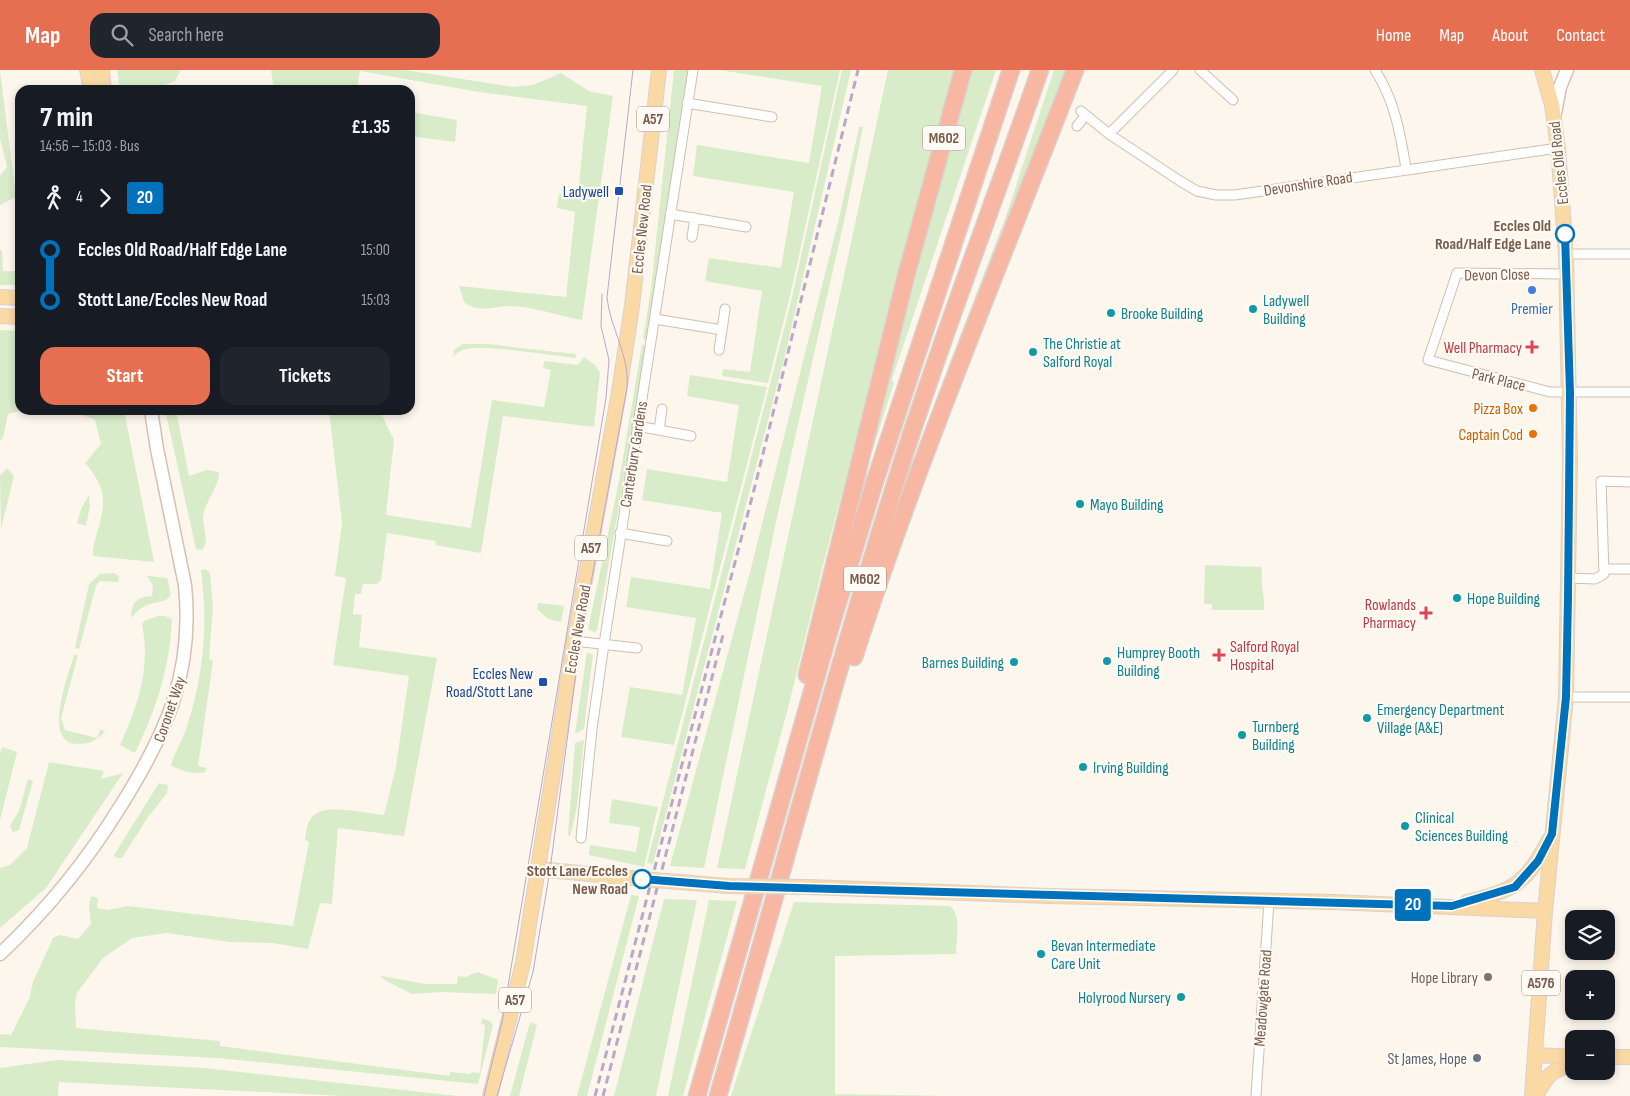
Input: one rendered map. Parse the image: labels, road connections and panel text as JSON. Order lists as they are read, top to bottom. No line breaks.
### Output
{"streets":{"highway":["M602"],"main road":["A57","Eccles Old Road","Eccles New Road","A576"],"street":["Devonshire Road","Devon Close","Park Place","Canterbury Gardens","Coronet Way","Meadowgate Road"]},"crossings":[["Eccles Old Road","Devonshire Road"],["Eccles Old Road","Devon Close"],["Eccles Old Road","Park Place"],["Devon Close","Park Place"]],"places":{"transit":["Ladywell","Eccles New Road/Stott Lane"],"other":["Eccles Old Road/Half Edge Lane","Premier","Ladywell Building","Brooke Building","The Christie at Salford Royal","Pizza Box","Captain Cod","Mayo Building","Hope Building","Humprey Booth Building","Barnes Building","Emergency Department Village (A&E)","Turnberg Building","Irving Building","Clinical Sciences Building","Stott Lane/Eccles New Road","Bevan Intermediate Care Unit","Hope Library","Holyrood Nursery","St James, Hope"],"health":["Well Pharmacy","Rowlands Pharmacy","Salford Royal Hospital"]},"lines":["bus line 20"],"page":{"header":"Map","search":"Search here","nav":["Home","Map","About","Contact"],"on_map":"20","heading":["7 min","14:56 – 15:03 · Bus","£1.35"],"legs":["4","20"],"list":[{"name":"Eccles Old Road/Half Edge Lane","value":"15:00"},{"name":"Stott Lane/Eccles New Road","value":"15:03"}],"buttons":["Start","Tickets"],"map_buttons":["+","−"]}}
